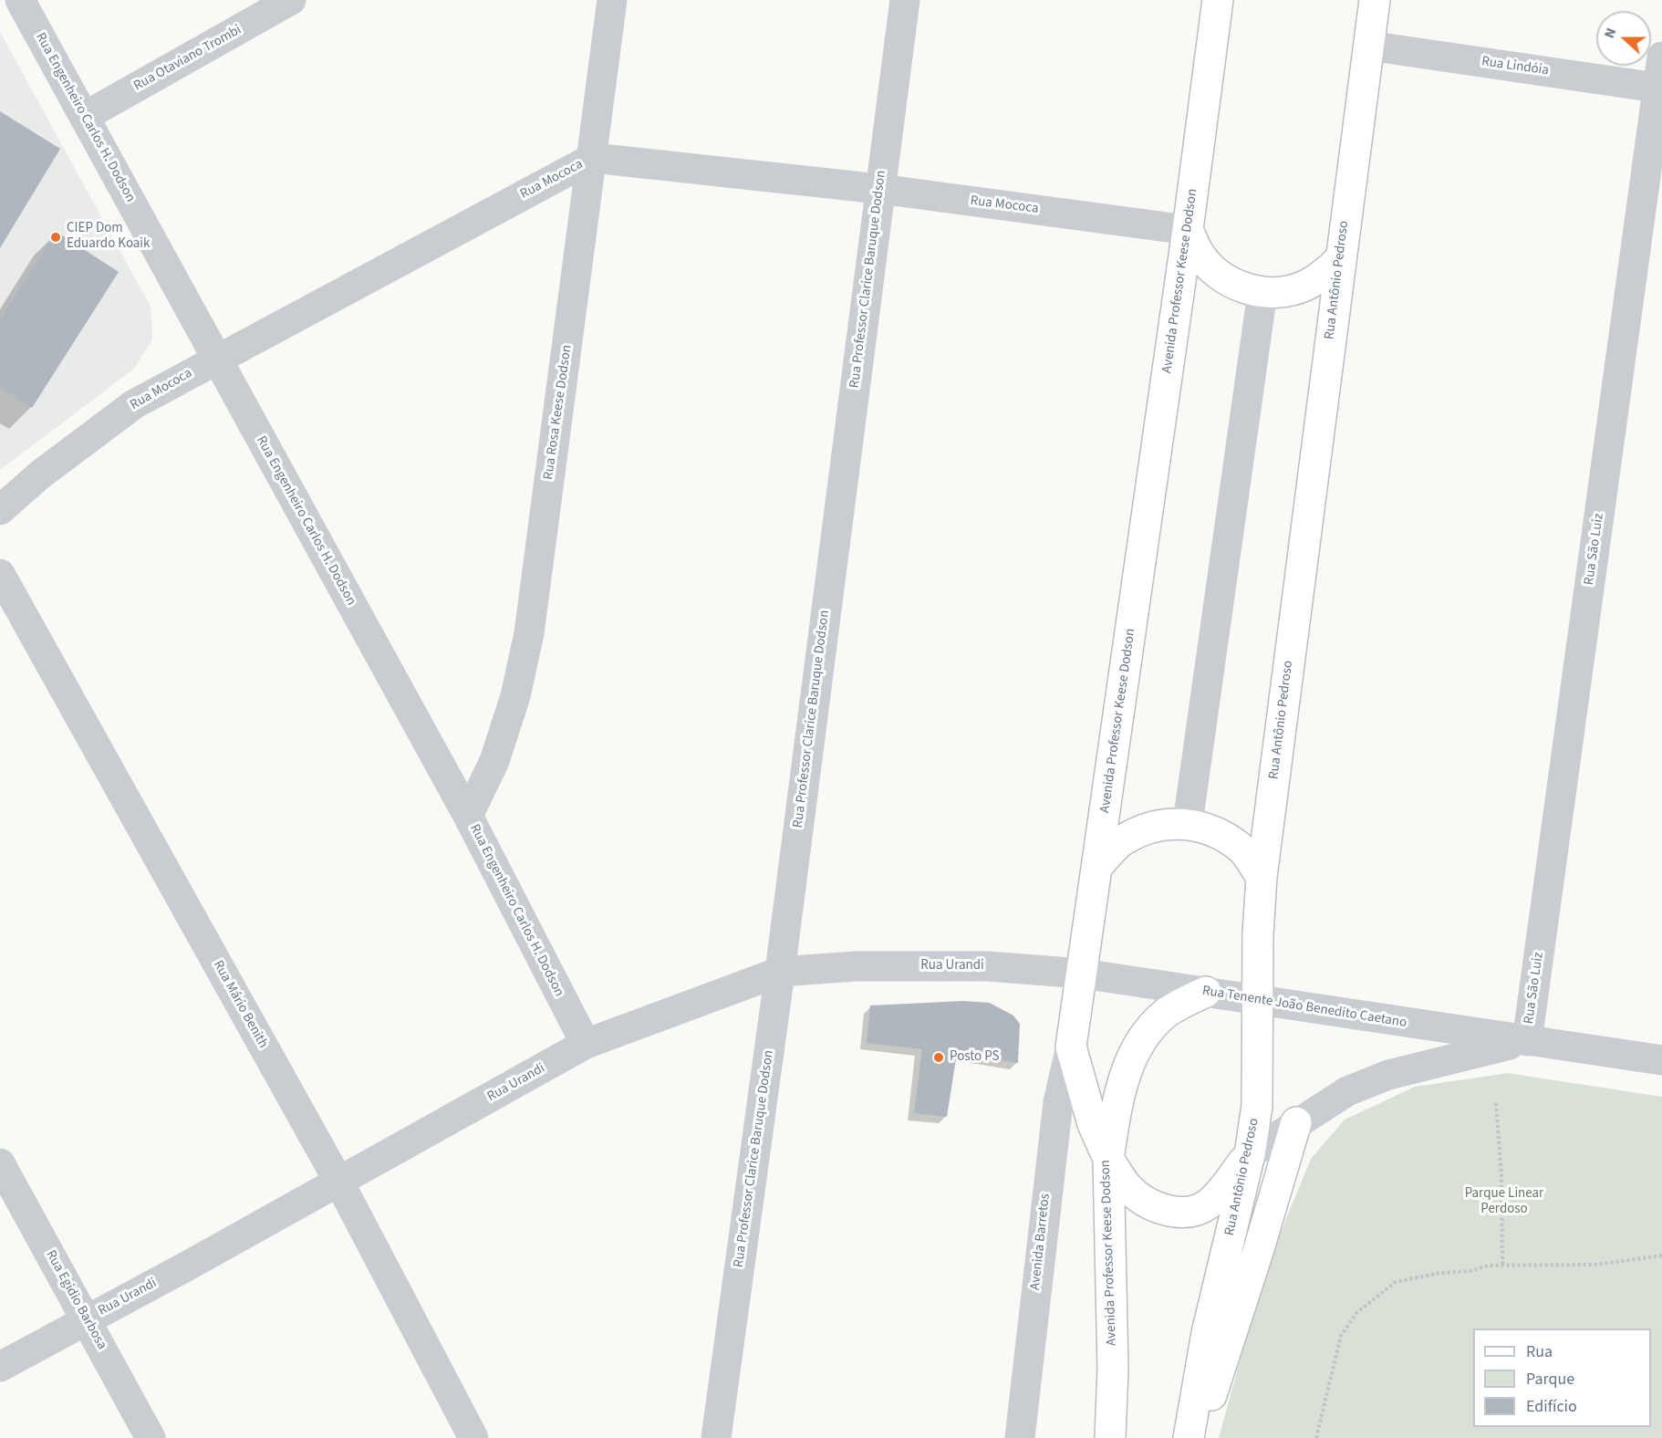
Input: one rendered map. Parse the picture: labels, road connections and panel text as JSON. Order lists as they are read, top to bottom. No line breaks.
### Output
{"streets":{"main road":["Rua Antônio Pedroso","Avenida Professor Keese Dodson"],"street":["Rua Otaviano Trombi","Rua Lindóia","Rua Engenheiro Carlos H. Dodson","Rua Mococa","Rua Professor Clarice Baruque Dodson","Rua Rosa Keese Dodson","Rua São Luiz","Rua Urandi","Rua Mário Benith","Rua Tenente João Benedito Caetano","Avenida Barretos","Rua Egidio Barbosa"]},"crossings":[["Rua Otaviano Trombi","Rua Engenheiro Carlos H. Dodson"],["Rua Lindóia","Rua Antônio Pedroso"],["Rua Lindóia","Rua São Luiz"],["Rua Engenheiro Carlos H. Dodson","Rua Mococa"],["Rua Engenheiro Carlos H. Dodson","Rua Rosa Keese Dodson"],["Rua Engenheiro Carlos H. Dodson","Rua Urandi"],["Rua Mococa","Rua Professor Clarice Baruque Dodson"],["Rua Mococa","Avenida Professor Keese Dodson"],["Rua Mococa","Rua Rosa Keese Dodson"],["Rua Professor Clarice Baruque Dodson","Rua Urandi"],["Rua Antônio Pedroso","Avenida Professor Keese Dodson"],["Rua Antônio Pedroso","Rua Tenente João Benedito Caetano"],["Avenida Professor Keese Dodson","Rua Urandi"],["Avenida Professor Keese Dodson","Rua Tenente João Benedito Caetano"],["Avenida Professor Keese Dodson","Avenida Barretos"],["Rua São Luiz","Rua Tenente João Benedito Caetano"],["Rua Urandi","Rua Mário Benith"],["Rua Urandi","Rua Tenente João Benedito Caetano"],["Rua Urandi","Rua Egidio Barbosa"]],"parks":["Parque Linear Perdoso"],"places":["CIEP Dom Eduardo Koaik","Posto PS"],"legend":["Rua","Parque","Edifício"],"north":"left"}
